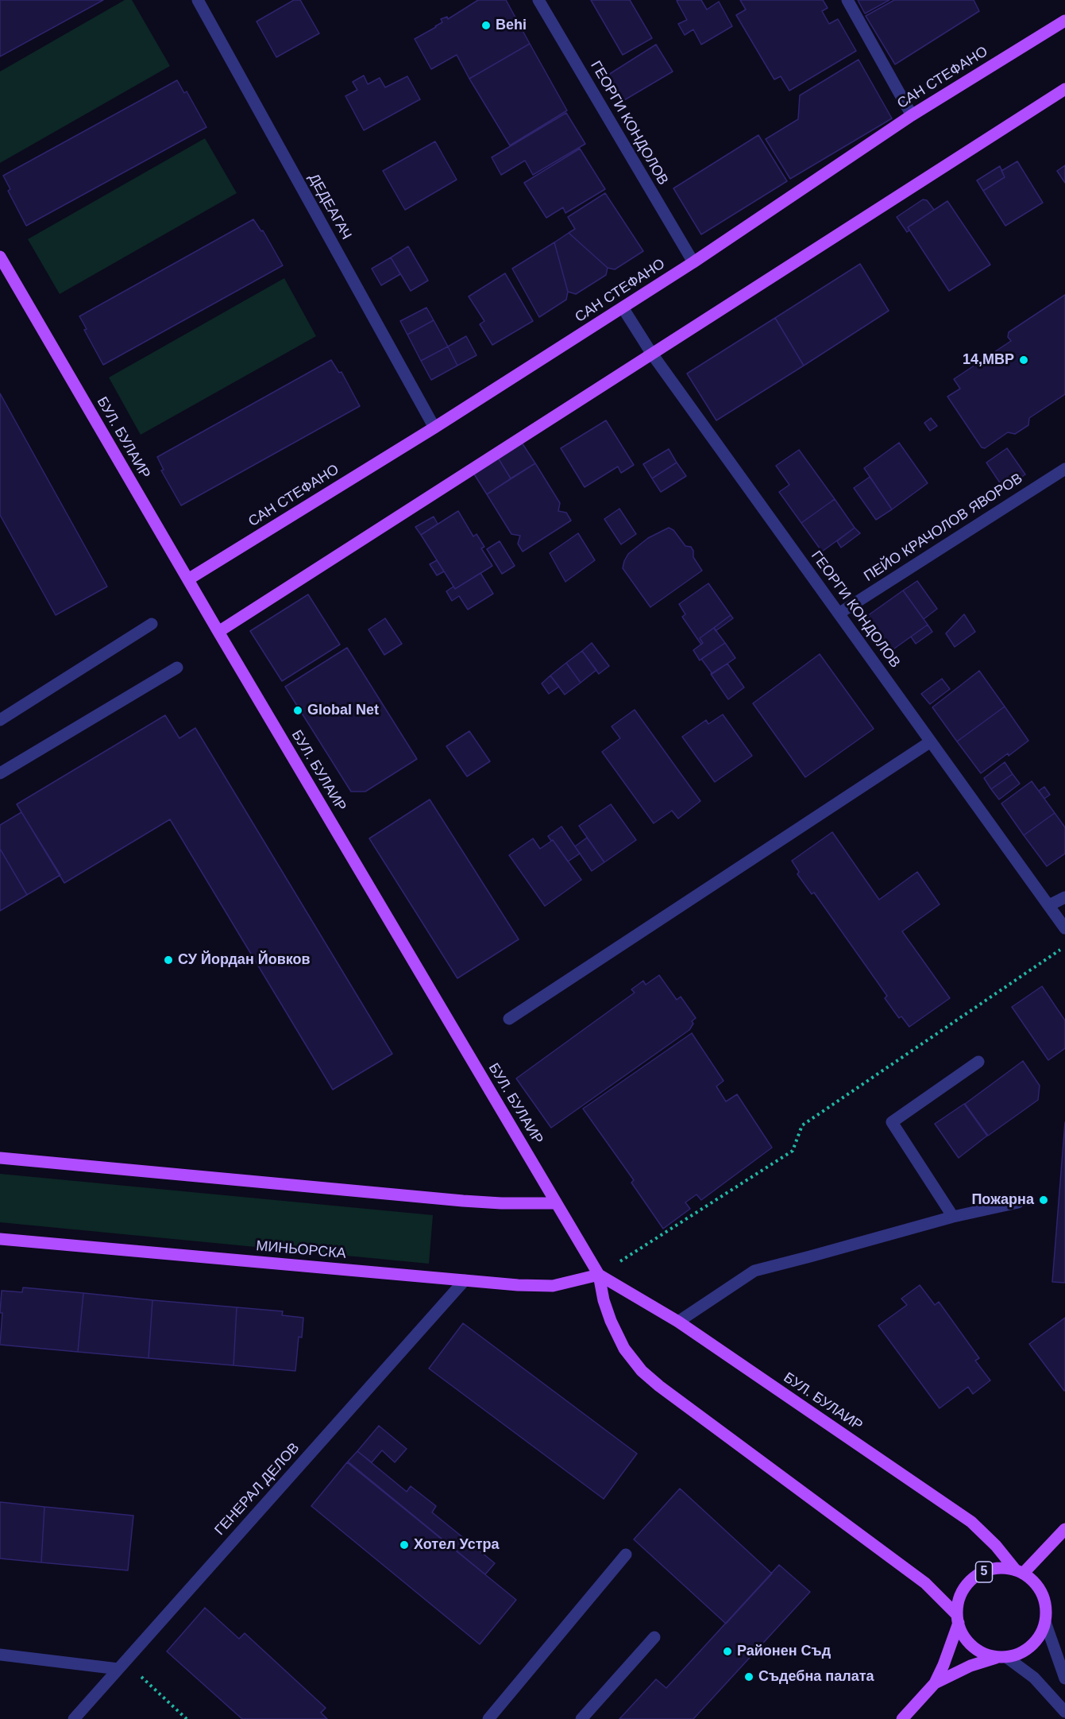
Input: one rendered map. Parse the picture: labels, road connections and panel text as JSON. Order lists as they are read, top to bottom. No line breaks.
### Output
{"streets":{"main road":["САН СТЕФАНО","БУЛ. БУЛАИР","МИНЬОРСКА","5"],"street":["ГЕОРГИ КОНДОЛОВ","ДЕДЕАГАЧ","ПЕЙО КРАЧОЛОВ ЯВОРОВ","ГЕНЕРАЛ ДЕЛОВ"]},"crossings":[["САН СТЕФАНО","ГЕОРГИ КОНДОЛОВ"],["САН СТЕФАНО","ДЕДЕАГАЧ"],["САН СТЕФАНО","БУЛ. БУЛАИР"],["ГЕОРГИ КОНДОЛОВ","ПЕЙО КРАЧОЛОВ ЯВОРОВ"],["БУЛ. БУЛАИР","МИНЬОРСКА"],["БУЛ. БУЛАИР","5"],["МИНЬОРСКА","ГЕНЕРАЛ ДЕЛОВ"]],"places":["Behi","14,МВР","Global Net","СУ Йордан Йовков","Пожарна","Хотел Устра","Районен Съд","Съдебна палата"]}
